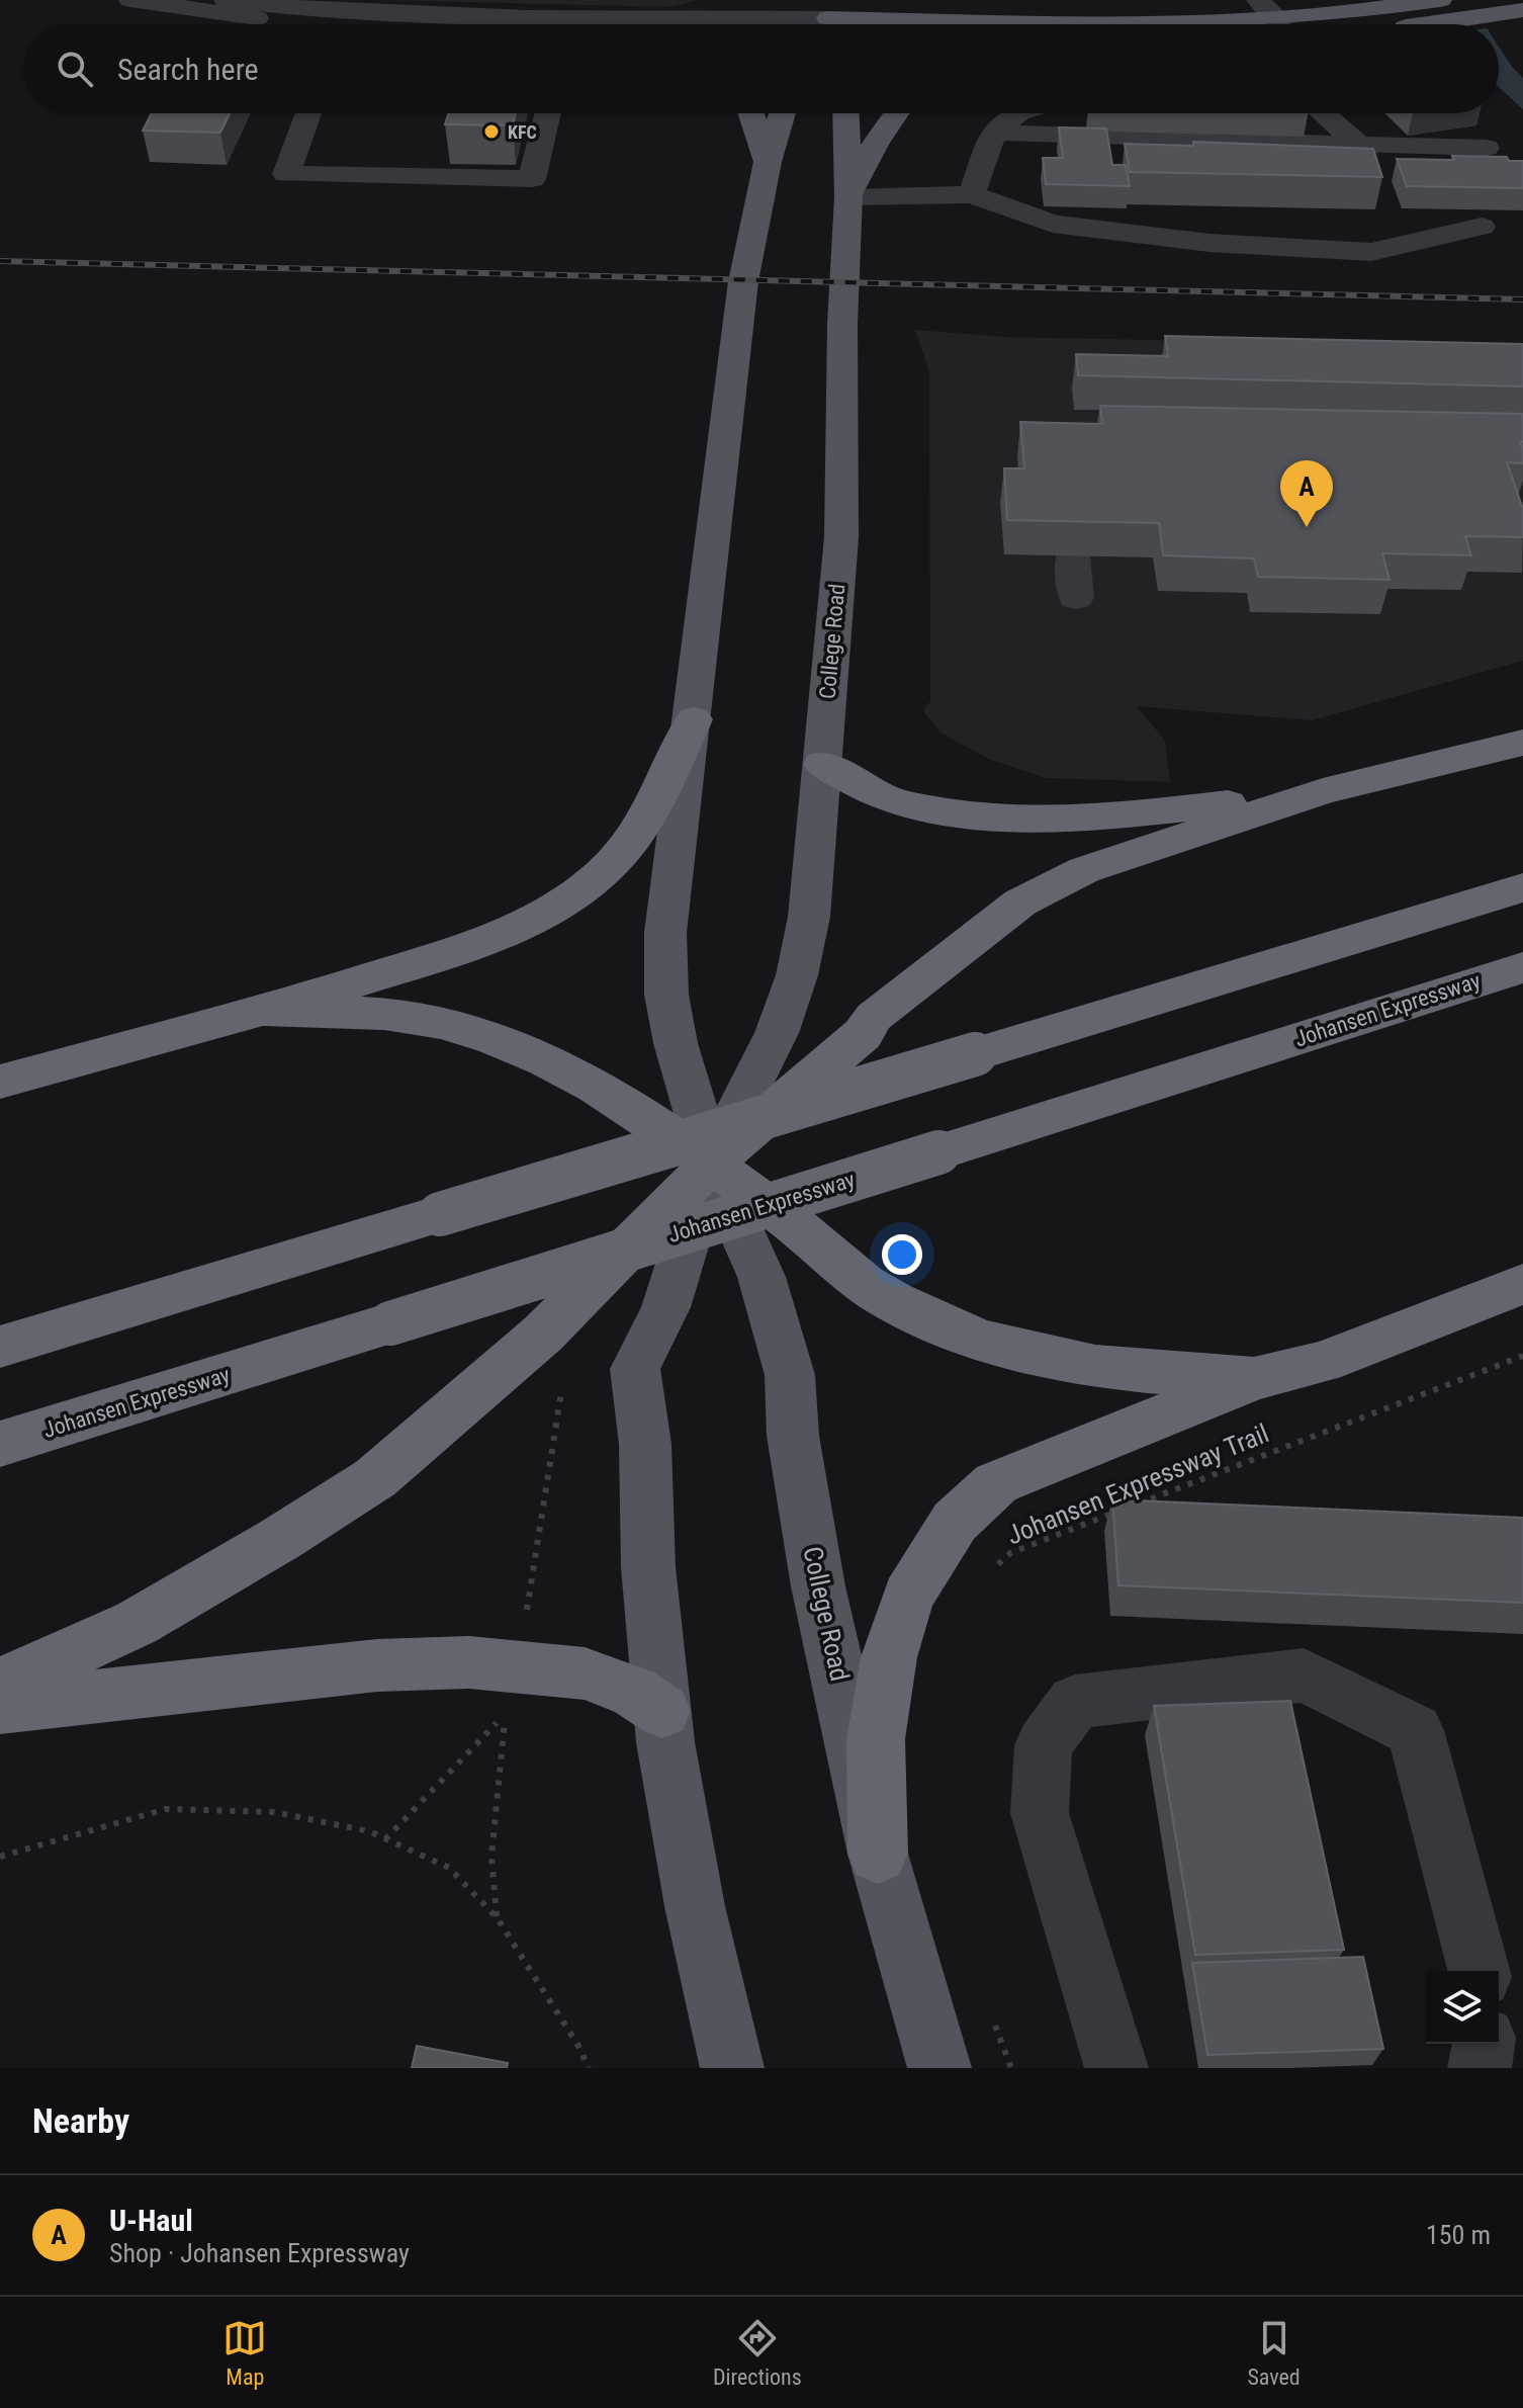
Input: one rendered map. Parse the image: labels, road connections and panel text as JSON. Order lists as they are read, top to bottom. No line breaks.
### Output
{"streets":{"highway":["Johansen Expressway"],"main road":["College Road"],"path":["Johansen Expressway Trail"]},"places":["KFC"],"page":{"search":"Search here","pins":"A","heading":"Nearby","list":[{"mark":"A","name":"U-Haul","note":"Shop · Johansen Expressway","value":"150 m"}],"nav":["Map","Directions","Saved"]}}
